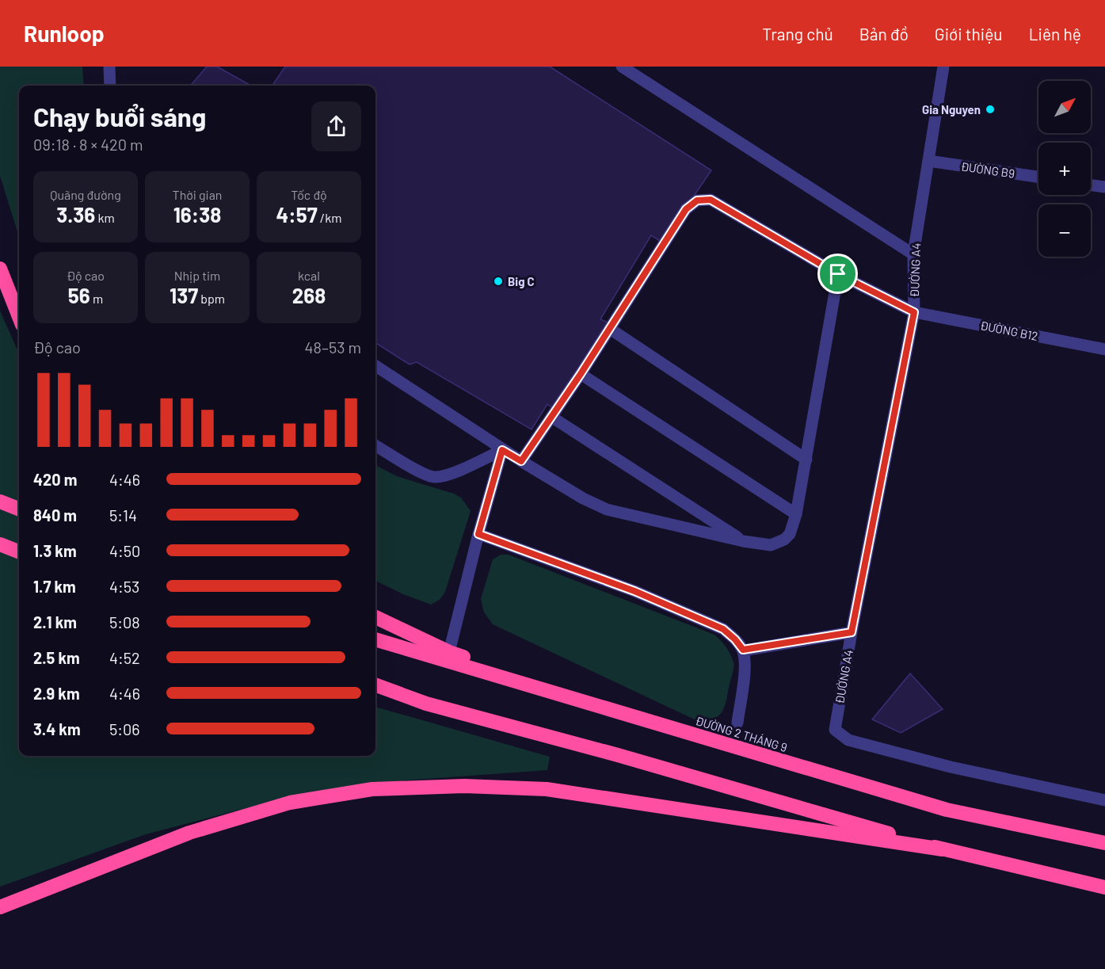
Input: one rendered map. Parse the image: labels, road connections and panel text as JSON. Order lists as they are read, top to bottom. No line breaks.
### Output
{"streets":{"highway":["ĐƯỜNG 2 THÁNG 9"],"street":["ĐƯỜNG B9","ĐƯỜNG A4","ĐƯỜNG B12"]},"crossings":[["ĐƯỜNG B9","ĐƯỜNG A4"],["ĐƯỜNG A4","ĐƯỜNG B12"]],"places":["Gia Nguyen","Big C"],"north":"top right","page":{"header":"Runloop","nav":["Trang chủ","Bản đồ","Giới thiệu","Liên hệ"],"map_buttons":["+","−"],"heading":["Chạy buổi sáng","09:18 · 8 × 420 m"],"stats":[["Quãng đường","3.36 km"],["Thời gian","16:38"],["Tốc độ","4:57 /km"],["Độ cao","56 m"],["Nhịp tim","137 bpm"],["kcal","268"]],"chart":["Độ cao","48–53 m"],"list":[{"name":"420 m","note":"4:46"},{"name":"840 m","note":"5:14"},{"name":"1.3 km","note":"4:50"},{"name":"1.7 km","note":"4:53"},{"name":"2.1 km","note":"5:08"},{"name":"2.5 km","note":"4:52"},{"name":"2.9 km","note":"4:46"},{"name":"3.4 km","note":"5:06"}]}}
